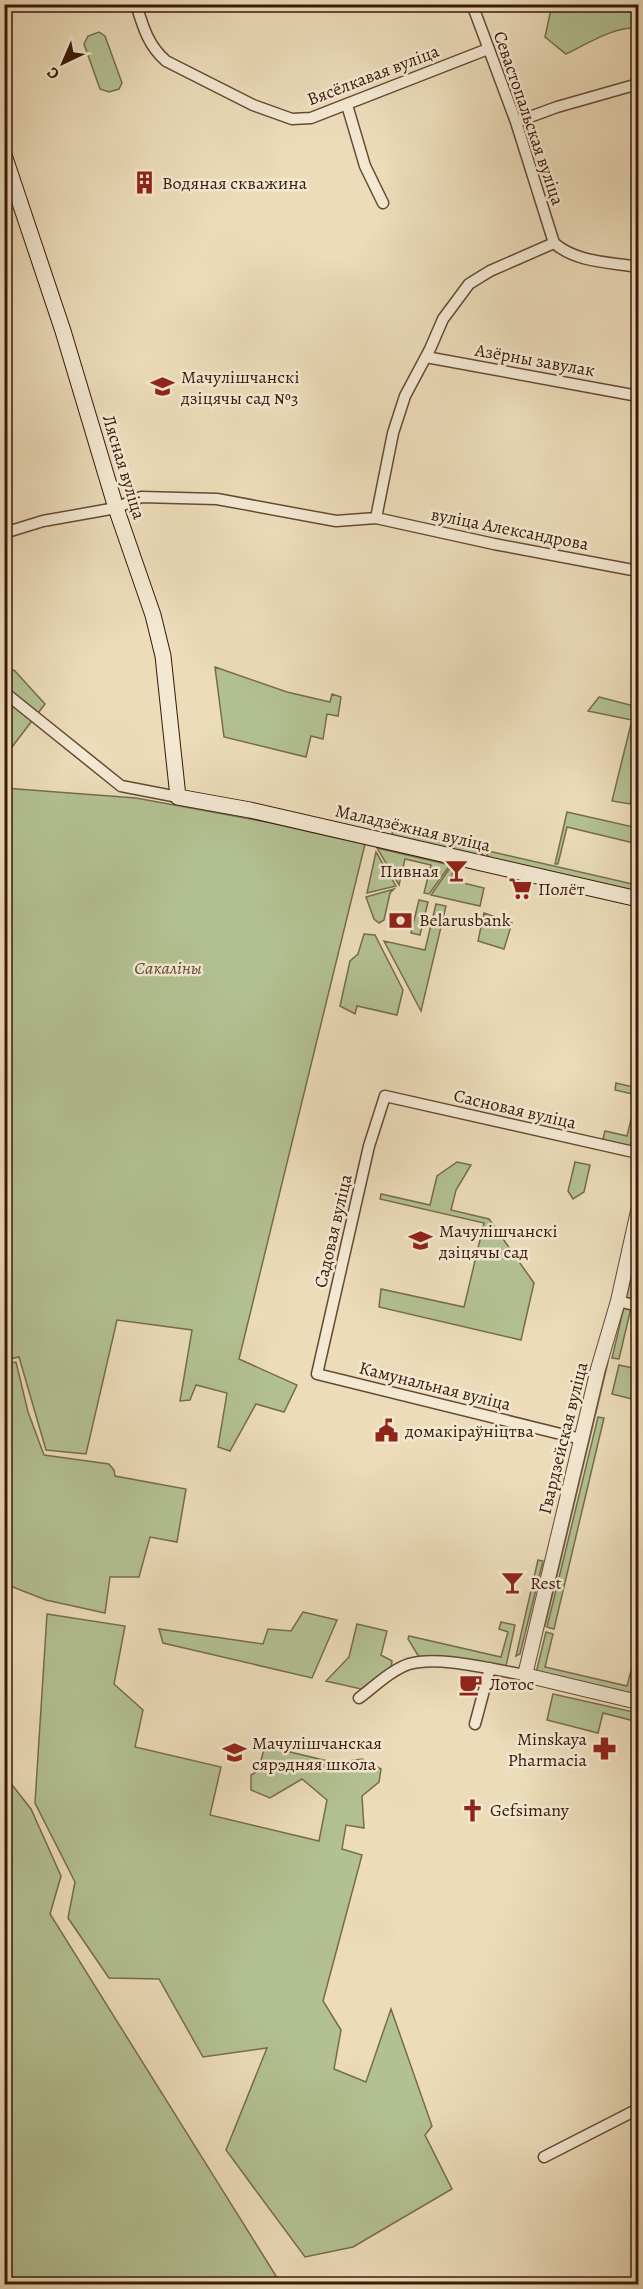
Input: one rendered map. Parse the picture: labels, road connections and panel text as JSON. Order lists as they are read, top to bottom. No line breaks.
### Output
{"streets":{"main road":["Лясная вуліца","Маладзёжная вуліца"],"street":["Вясёлкавая вуліца","Севастопальская вуліца","Азёрны завулак","вуліца Александрова","Сасновая вуліца","Садовая вуліца","Камунальная вуліца","Гвардзейская вуліца"]},"crossings":[["Вясёлкавая вуліца","Севастопальская вуліца"],["Лясная вуліца","вуліца Александрова"],["Лясная вуліца","Маладзёжная вуліца"],["Сасновая вуліца","Садовая вуліца"],["Садовая вуліца","Камунальная вуліца"],["Камунальная вуліца","Гвардзейская вуліца"]],"parks":["Сакаліны"],"places":{"building":["Водяная скважина"],"school or university":["Мачулішчанскі дзіцячы сад №3","Мачулішчанскі дзіцячы сад","Мачулішчанская сярэдняя школа"],"bar":["Пивная","Rest"],"supermarket":["Полёт"],"bank":["Belarusbank"],"public building":["домакіраўніцтва"],"cafe":["Лотос"],"pharmacy":["Minskaya Pharmacia"],"church":["Gefsimany"]},"north":"bottom left"}
